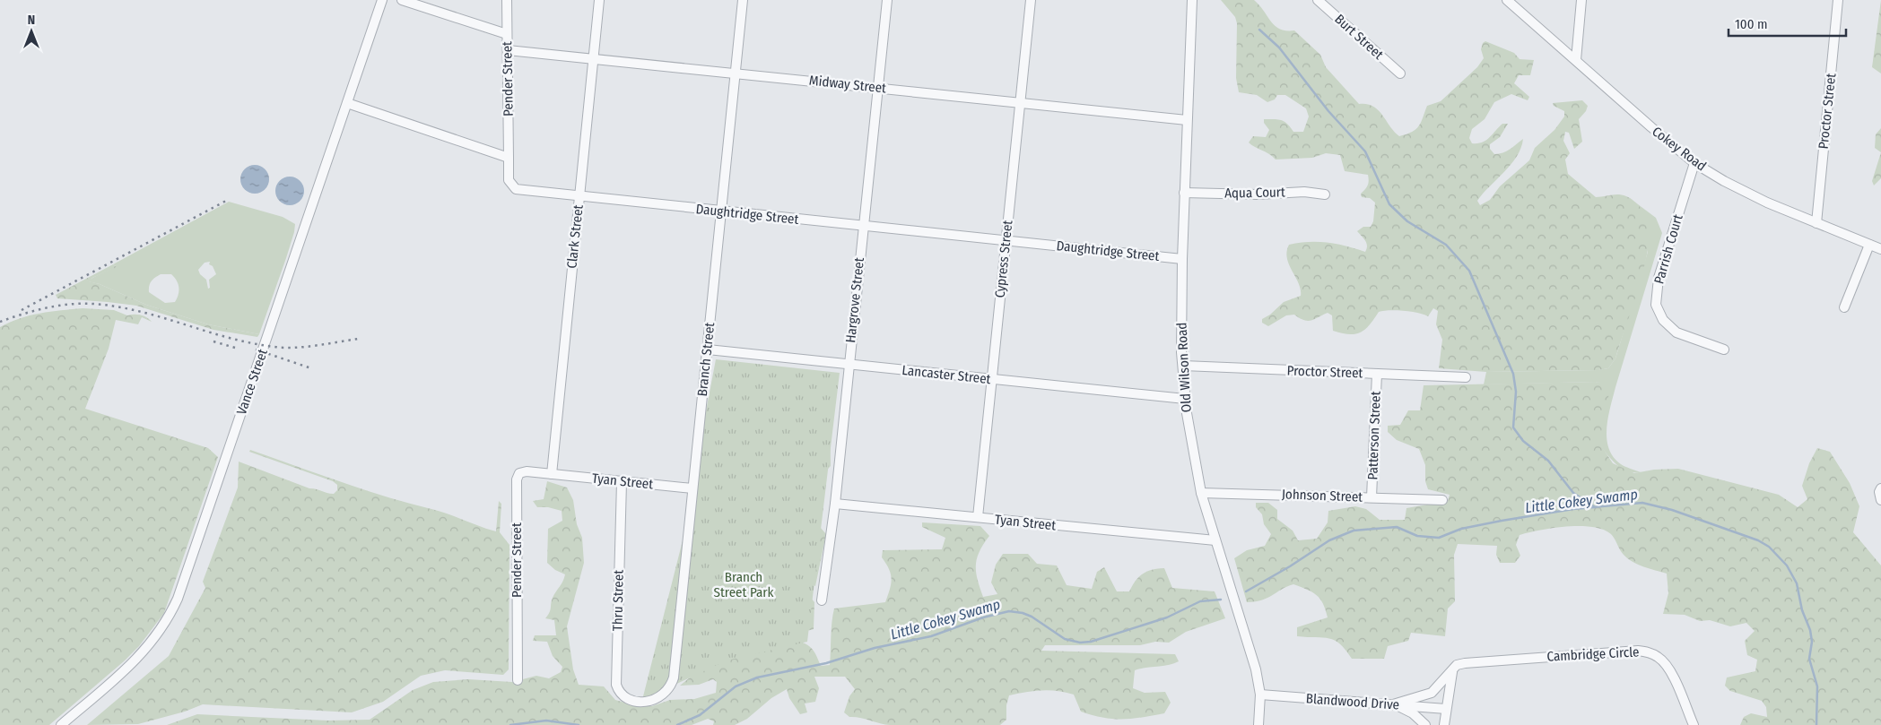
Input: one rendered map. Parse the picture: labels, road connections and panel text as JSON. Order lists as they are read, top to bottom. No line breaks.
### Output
{"streets":{"street":["Burt Street","Pender Street","Midway Street","Proctor Street","Cokey Road","Aqua Court","Daughtridge Street","Clark Street","Parrish Court","Cypress Street","Hargrove Street","Branch Street","Old Wilson Road","Lancaster Street","Vance Street","Patterson Street","Tyan Street","Johnson Street","Thru Street","Cambridge Circle","Blandwood Drive"]},"crossings":[["Pender Street","Midway Street"],["Pender Street","Daughtridge Street"],["Pender Street","Clark Street"],["Pender Street","Tyan Street"],["Midway Street","Clark Street"],["Midway Street","Cypress Street"],["Midway Street","Hargrove Street"],["Midway Street","Branch Street"],["Midway Street","Old Wilson Road"],["Proctor Street","Cokey Road"],["Proctor Street","Old Wilson Road"],["Proctor Street","Patterson Street"],["Cokey Road","Parrish Court"],["Aqua Court","Old Wilson Road"],["Daughtridge Street","Clark Street"],["Daughtridge Street","Cypress Street"],["Daughtridge Street","Hargrove Street"],["Daughtridge Street","Branch Street"],["Daughtridge Street","Old Wilson Road"],["Clark Street","Tyan Street"],["Cypress Street","Lancaster Street"],["Cypress Street","Tyan Street"],["Hargrove Street","Lancaster Street"],["Hargrove Street","Tyan Street"],["Branch Street","Lancaster Street"],["Branch Street","Tyan Street"],["Branch Street","Thru Street"],["Old Wilson Road","Lancaster Street"],["Old Wilson Road","Tyan Street"],["Old Wilson Road","Johnson Street"],["Old Wilson Road","Blandwood Drive"],["Patterson Street","Johnson Street"],["Tyan Street","Thru Street"]],"water":["Little Cokey Swamp"],"parks":["Branch Street Park"],"scale_bar":"100 m","north":"top"}
